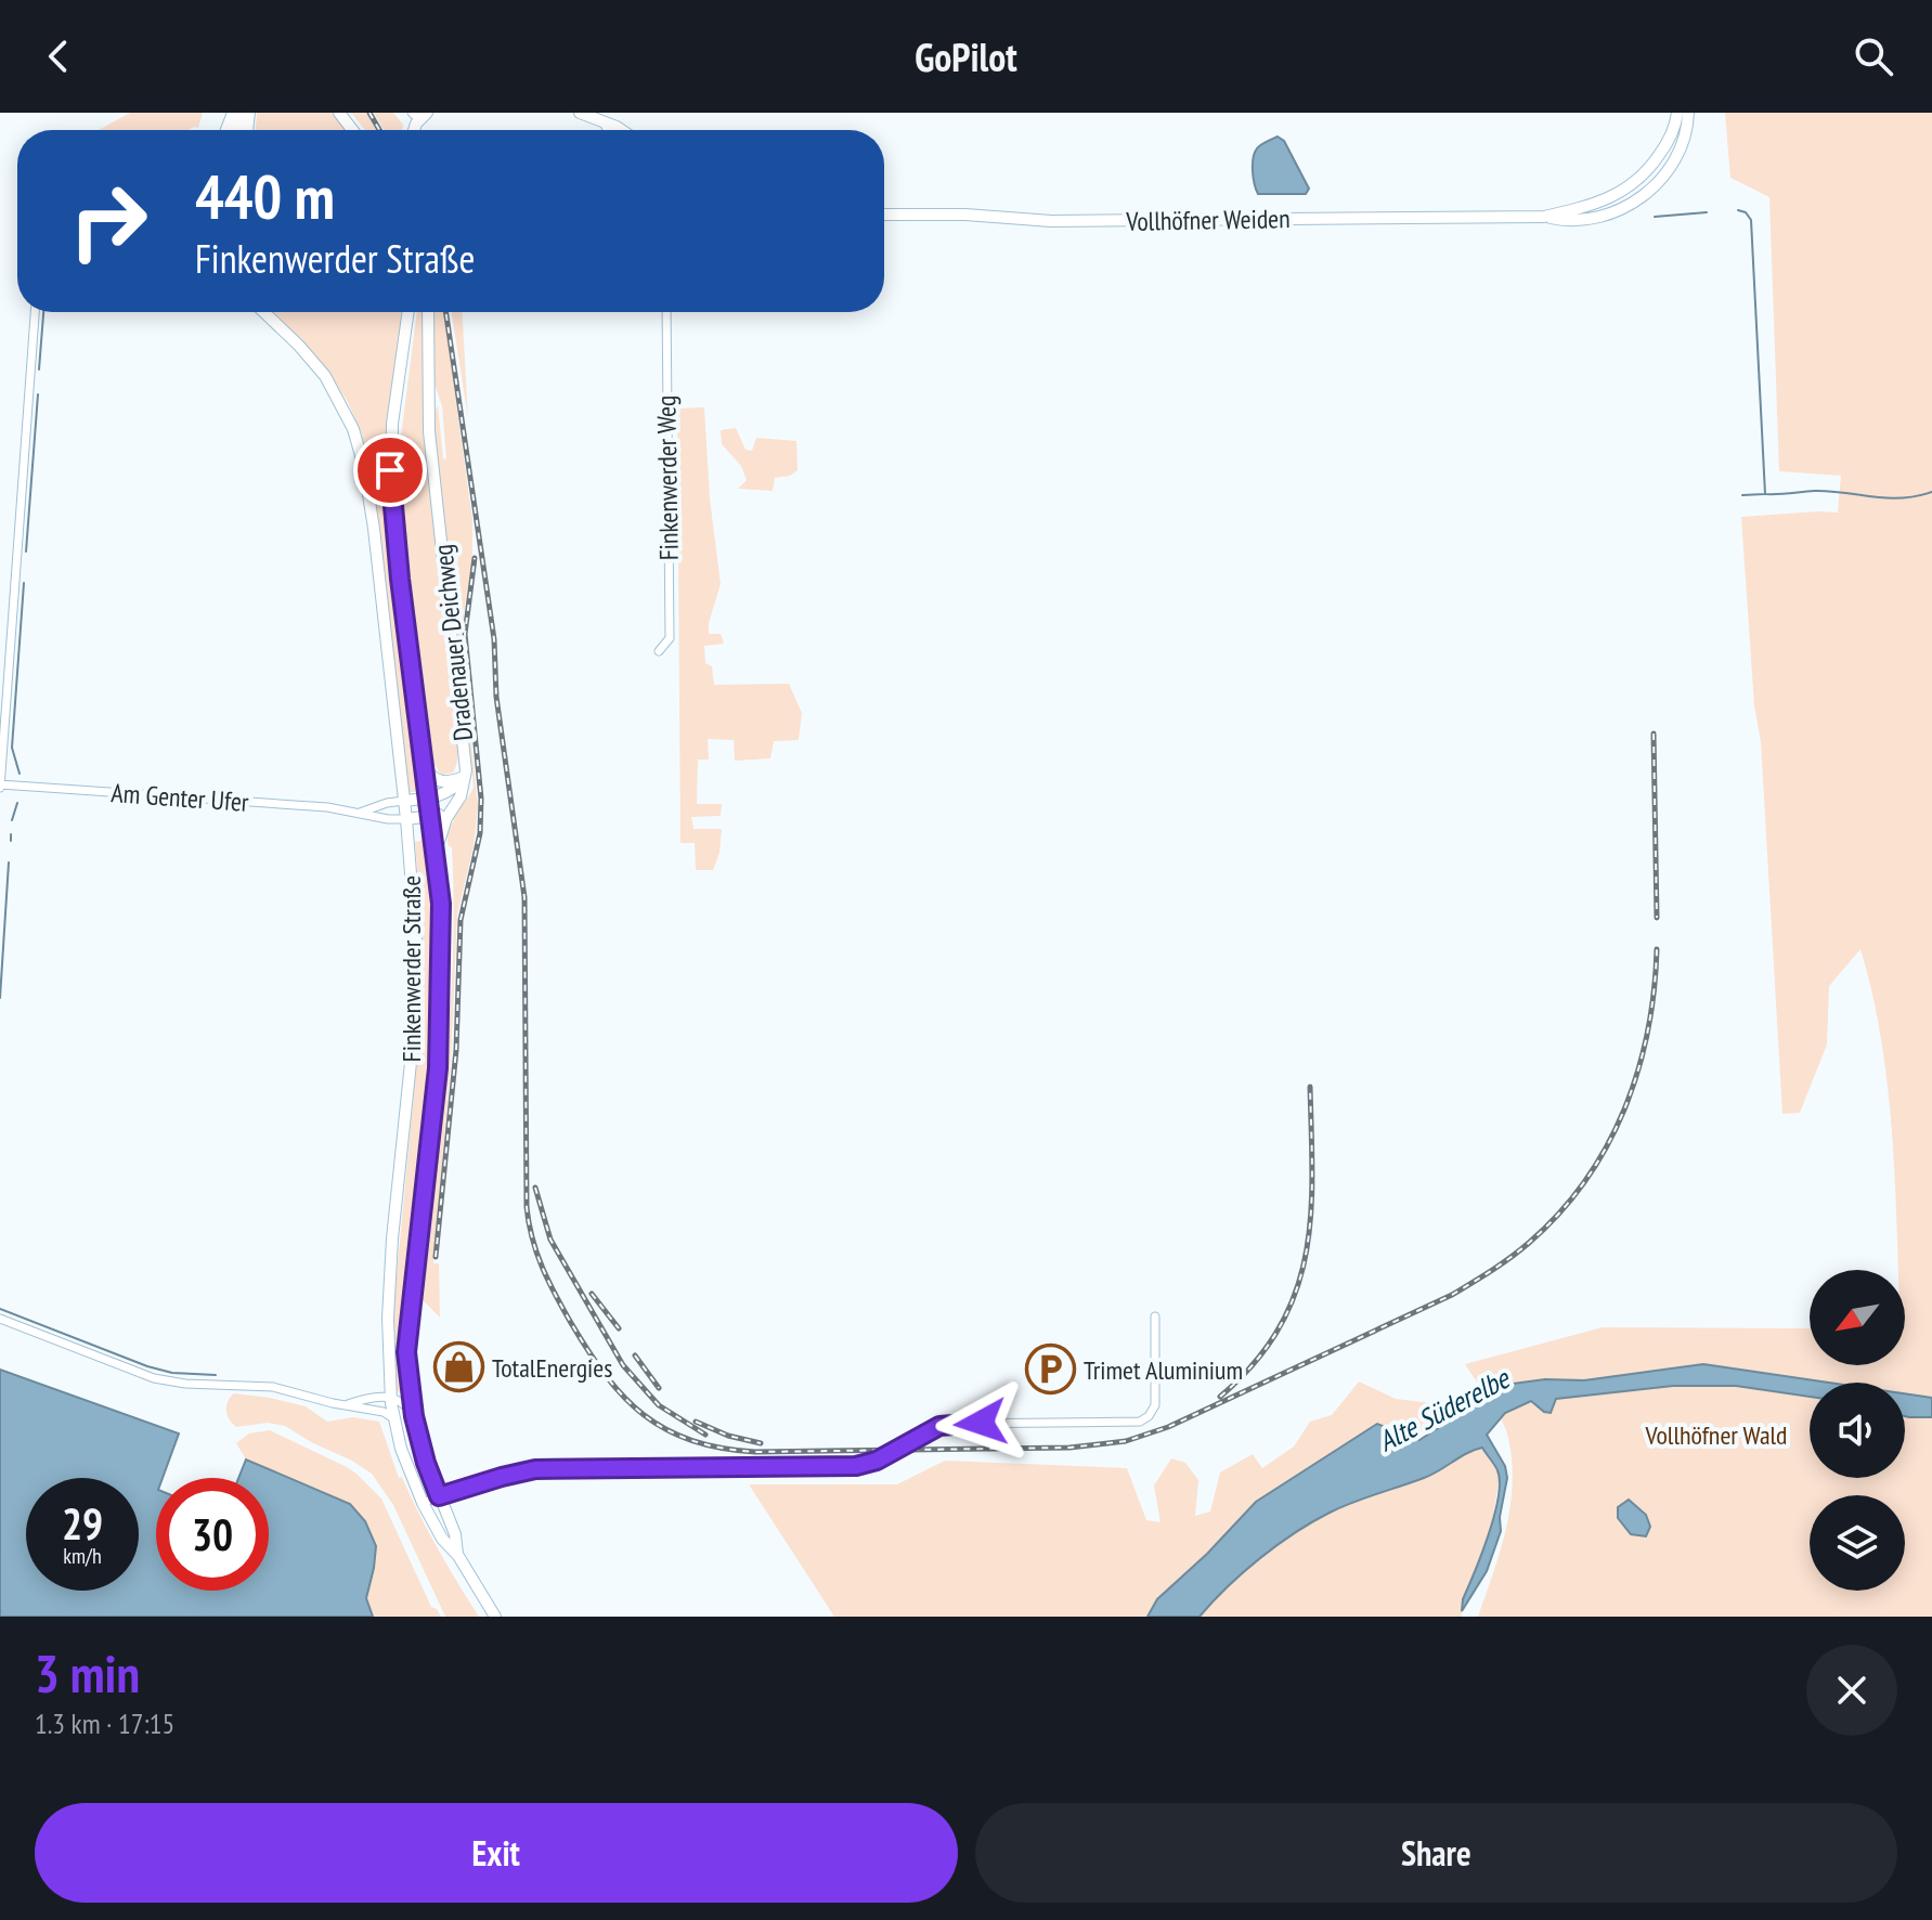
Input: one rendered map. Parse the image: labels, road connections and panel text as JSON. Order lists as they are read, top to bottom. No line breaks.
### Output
{"streets":{"main road":["Vollhöfner Weiden","Dradenauer Deichweg","Finkenwerder Straße"],"street":["Finkenwerder Weg","Am Genter Ufer"]},"crossings":[["Dradenauer Deichweg","Am Genter Ufer"],["Dradenauer Deichweg","Finkenwerder Straße"],["Am Genter Ufer","Finkenwerder Straße"]],"water":["Alte Süderelbe"],"parks":["Vollhöfner Wald"],"places":{"shop":["TotalEnergies"],"parking":["Trimet Aluminium"]},"north":"bottom left","page":{"header":"GoPilot","turn":["440 m","Finkenwerder Straße"],"speed":"29 km/h","limit":"30","heading":["3 min","1.3 km · 17:15"],"buttons":["Exit","Share"]}}
